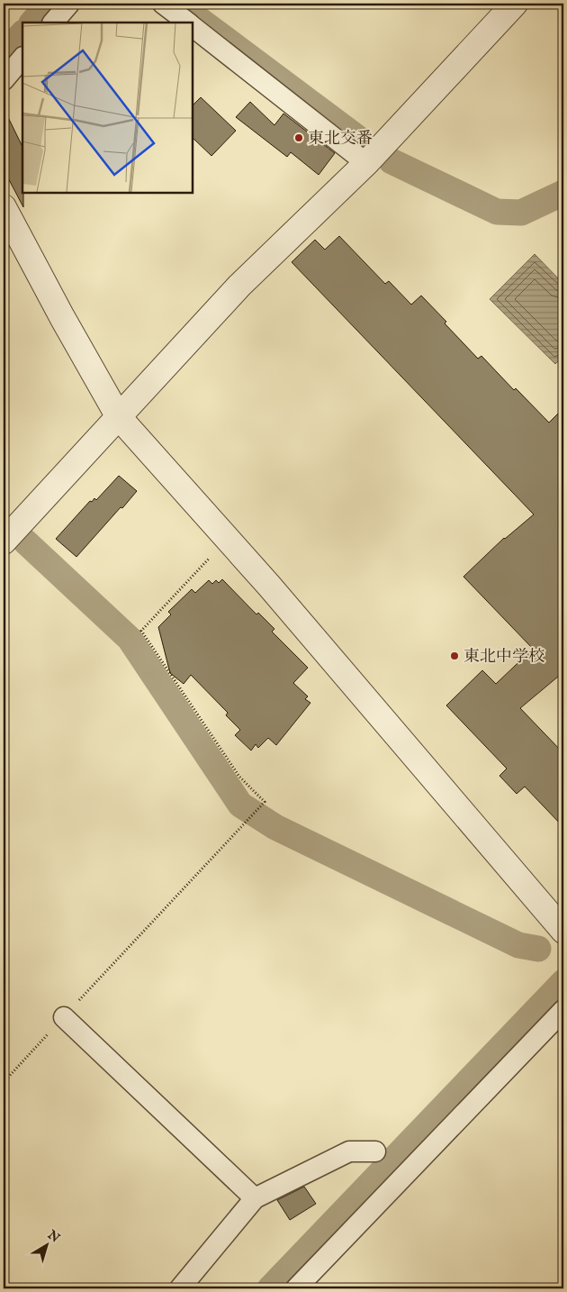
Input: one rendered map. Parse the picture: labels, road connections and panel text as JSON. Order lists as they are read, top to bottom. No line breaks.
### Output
{"places":["東北交番","東北中学校"],"north":"top right"}
